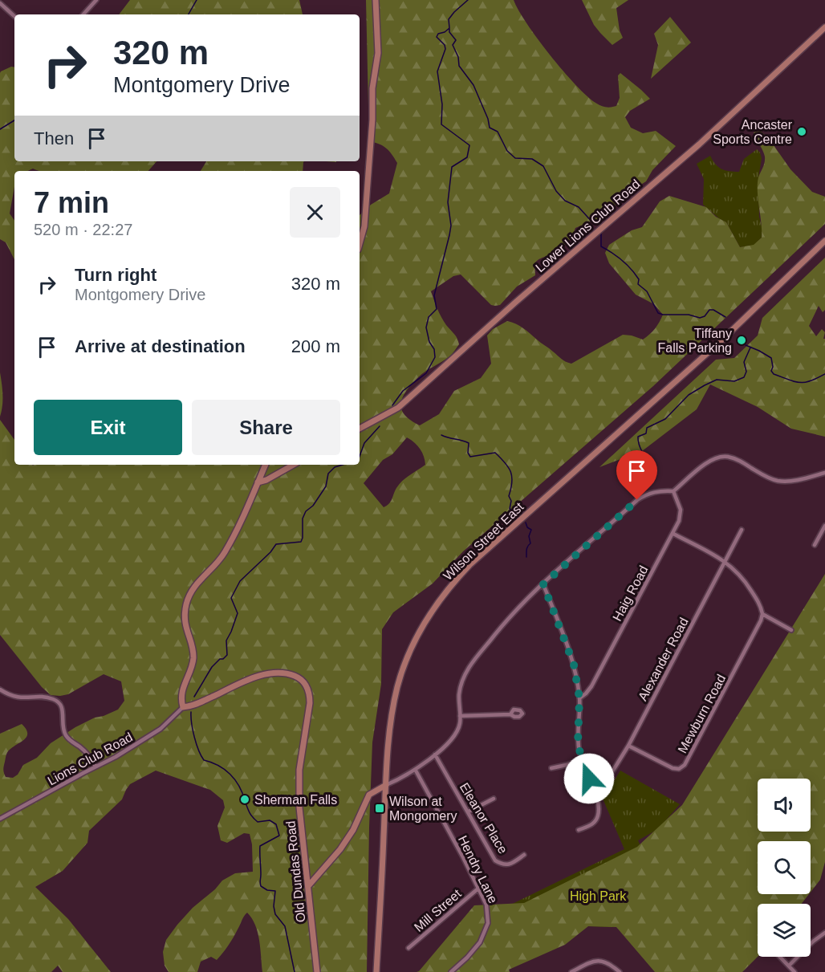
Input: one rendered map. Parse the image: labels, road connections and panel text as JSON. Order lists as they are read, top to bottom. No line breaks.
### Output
{"streets":{"street":["Lower Lions Club Road","Wilson Street East","Haig Road","Alexander Road","Mewburn Road","Lions Club Road","Eleanor Place","Hendry Lane","Old Dundas Road","Mill Street"]},"crossings":[["Alexander Road","Mewburn Road"],["Lions Club Road","Old Dundas Road"],["Hendry Lane","Mill Street"]],"parks":["High Park"],"places":{"other":["Ancaster Sports Centre","Tiffany Falls Parking","Sherman Falls"],"transit":["Wilson at Mongomery"]},"page":{"turn":["320 m","Montgomery Drive"],"then":"Then","heading":["7 min","520 m · 22:27"],"list":[{"name":"Turn right","note":"Montgomery Drive","value":"320 m"},{"name":"Arrive at destination","value":"200 m"}],"buttons":["Exit","Share"]}}
